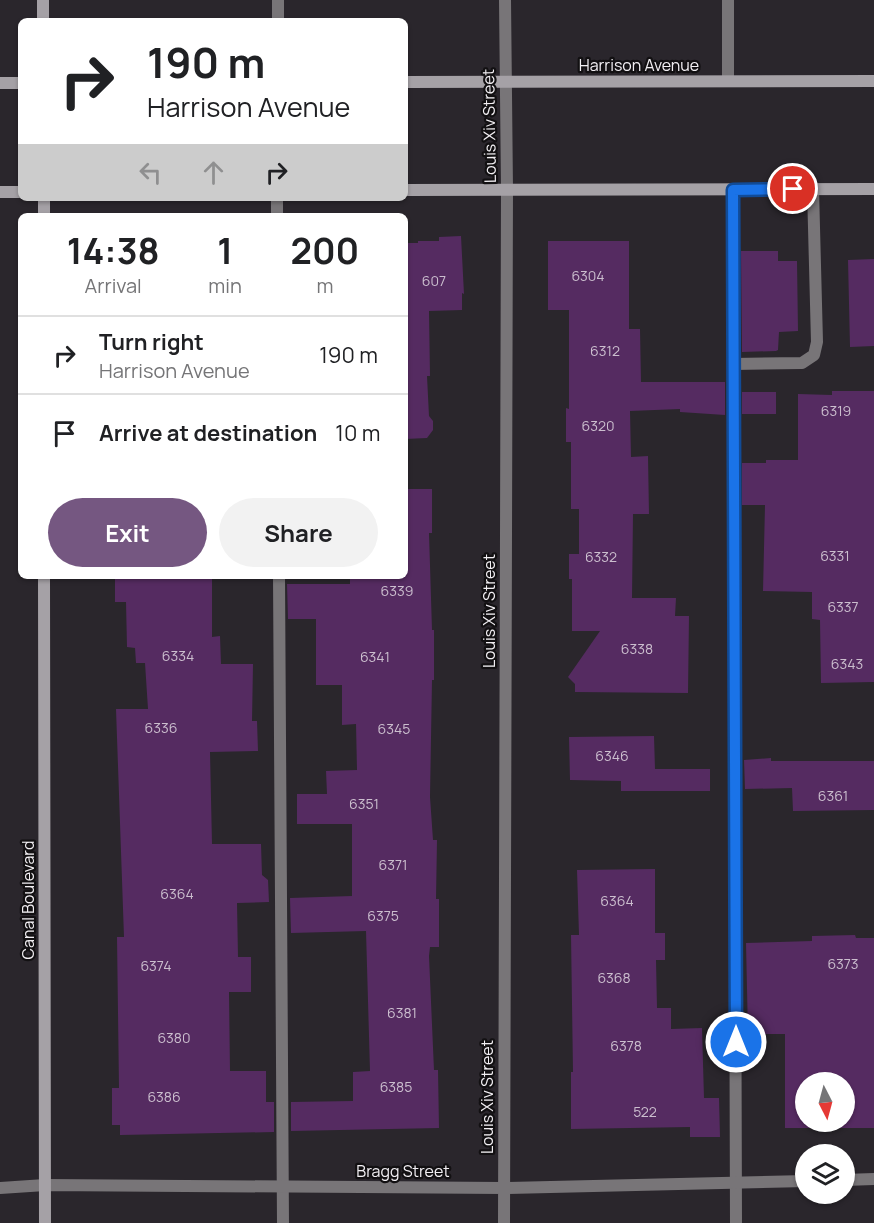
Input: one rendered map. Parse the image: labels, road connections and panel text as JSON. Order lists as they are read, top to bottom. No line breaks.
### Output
{"streets":{"street":["Harrison Avenue","Louis Xiv Street","Canal Boulevard","Bragg Street"]},"crossings":[["Harrison Avenue","Louis Xiv Street"],["Louis Xiv Street","Bragg Street"],["Canal Boulevard","Bragg Street"]],"house_numbers":["6304","607","6312","6319","6320","6331","6332","6339","6337","6338","6334","6341","6343","6336","6345","6346","6361","6351","6371","6364","6364","6375","6373","6374","6368","6381","6380","6378","6385","6386","522"],"north":"bottom","page":{"turn":["190 m","Harrison Avenue"],"eta":["14:38","Arrival","1","min","200","m"],"list":[{"name":"Turn right","note":"Harrison Avenue","value":"190 m"},{"name":"Arrive at destination","value":"10 m"}],"buttons":["Exit","Share"]}}
